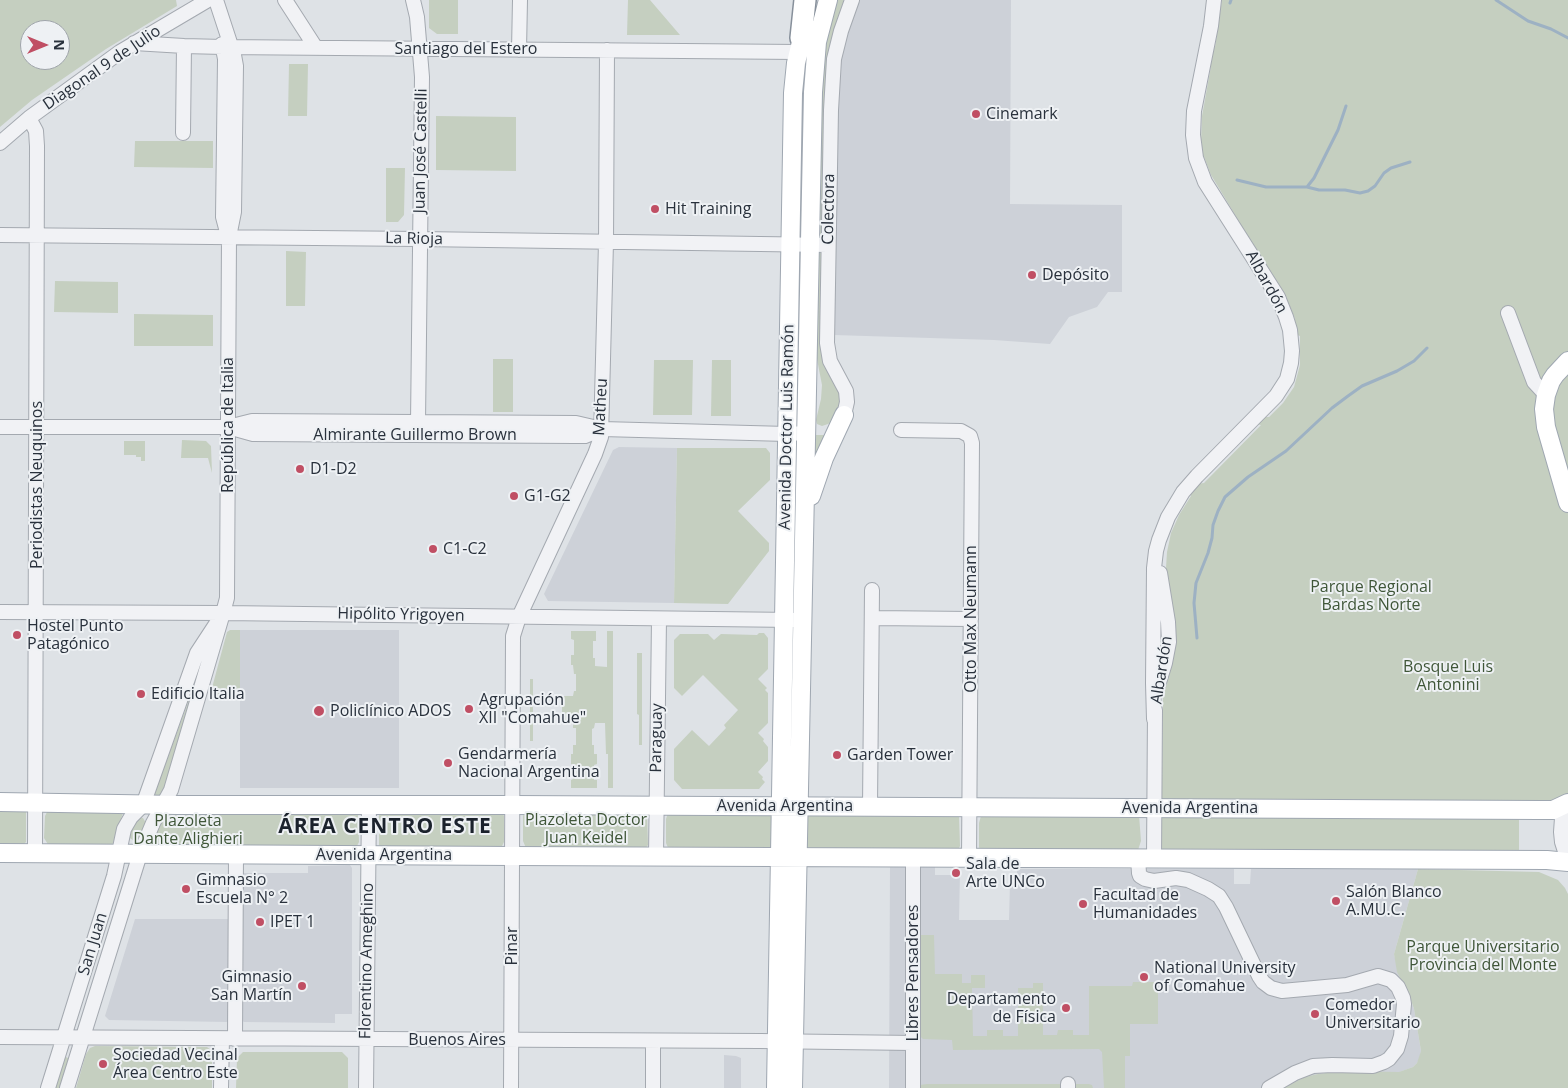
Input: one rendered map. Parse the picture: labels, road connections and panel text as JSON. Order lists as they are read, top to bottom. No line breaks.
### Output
{"streets":{"main road":["Avenida Doctor Luis Ramón","Avenida Argentina"],"street":["Santiago del Estero","Diagonal 9 de Julio","Juan José Castelli","Colectora","La Rioja","Albardón","Matheu","República de Italia","Almirante Guillermo Brown","Periodistas Neuquinos","Hipólito Yrigoyen","Otto Max Neumann","Paraguay","San Juan","Pinar","Florentino Ameghino","Libres Pensadores","Buenos Aires"]},"crossings":[["Santiago del Estero","Diagonal 9 de Julio"],["Santiago del Estero","Juan José Castelli"],["Santiago del Estero","Matheu"],["Santiago del Estero","República de Italia"],["Santiago del Estero","Avenida Doctor Luis Ramón"],["Diagonal 9 de Julio","República de Italia"],["Diagonal 9 de Julio","Periodistas Neuquinos"],["Juan José Castelli","La Rioja"],["Juan José Castelli","Almirante Guillermo Brown"],["Colectora","La Rioja"],["La Rioja","Matheu"],["La Rioja","República de Italia"],["La Rioja","Avenida Doctor Luis Ramón"],["La Rioja","Periodistas Neuquinos"],["Albardón","Avenida Argentina"],["Matheu","Almirante Guillermo Brown"],["Matheu","Hipólito Yrigoyen"],["Matheu","Avenida Argentina"],["Matheu","Pinar"],["República de Italia","Almirante Guillermo Brown"],["República de Italia","Hipólito Yrigoyen"],["República de Italia","Avenida Argentina"],["República de Italia","San Juan"],["Avenida Doctor Luis Ramón","Almirante Guillermo Brown"],["Avenida Doctor Luis Ramón","Hipólito Yrigoyen"],["Avenida Doctor Luis Ramón","Avenida Argentina"],["Avenida Doctor Luis Ramón","Buenos Aires"],["Almirante Guillermo Brown","Periodistas Neuquinos"],["Periodistas Neuquinos","Hipólito Yrigoyen"],["Periodistas Neuquinos","Avenida Argentina"],["Hipólito Yrigoyen","Paraguay"],["Otto Max Neumann","Avenida Argentina"],["Paraguay","Avenida Argentina"],["Avenida Argentina","San Juan"],["Avenida Argentina","Pinar"],["Avenida Argentina","Florentino Ameghino"],["Avenida Argentina","Libres Pensadores"],["San Juan","Buenos Aires"],["Pinar","Buenos Aires"],["Florentino Ameghino","Buenos Aires"],["Libres Pensadores","Buenos Aires"]],"districts":["ÁREA CENTRO ESTE"],"parks":["Parque Regional Bardas Norte","Bosque Luis Antonini","Plazoleta Doctor Juan Keidel","Plazoleta Dante Alighieri","Parque Universitario Provincia del Monte"],"places":["Cinemark","Hit Training","Depósito","D1-D2","G1-G2","C1-C2","Hostel Punto Patagónico","Edificio Italia","Agrupación XII \"Comahue\"","Policlínico ADOS","Garden Tower","Gendarmería Nacional Argentina","Sala de Arte UNCo","Gimnasio Escuela N° 2","Salón Blanco A.MU.C.","Facultad de Humanidades","IPET 1","National University of Comahue","Gimnasio San Martín","Departamento de Física","Comedor Universitario","Sociedad Vecinal Área Centro Este"],"north":"right"}
